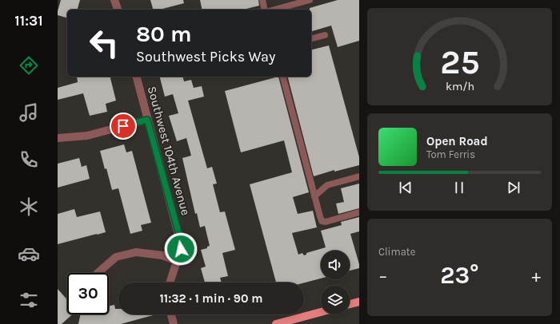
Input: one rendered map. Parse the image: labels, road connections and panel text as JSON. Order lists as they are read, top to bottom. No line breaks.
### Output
{"streets":{"street":["Southwest 104th Avenue"]},"page":{"tabs":"11:31","turn":["80 m","Southwest Picks Way"],"song":["Open Road","Tom Ferris"],"tile":"Climate","heat":["−","23°","+"],"limit":"30","trip":"11:32 · 1 min · 90 m","gauge":["25","km/h"]}}
